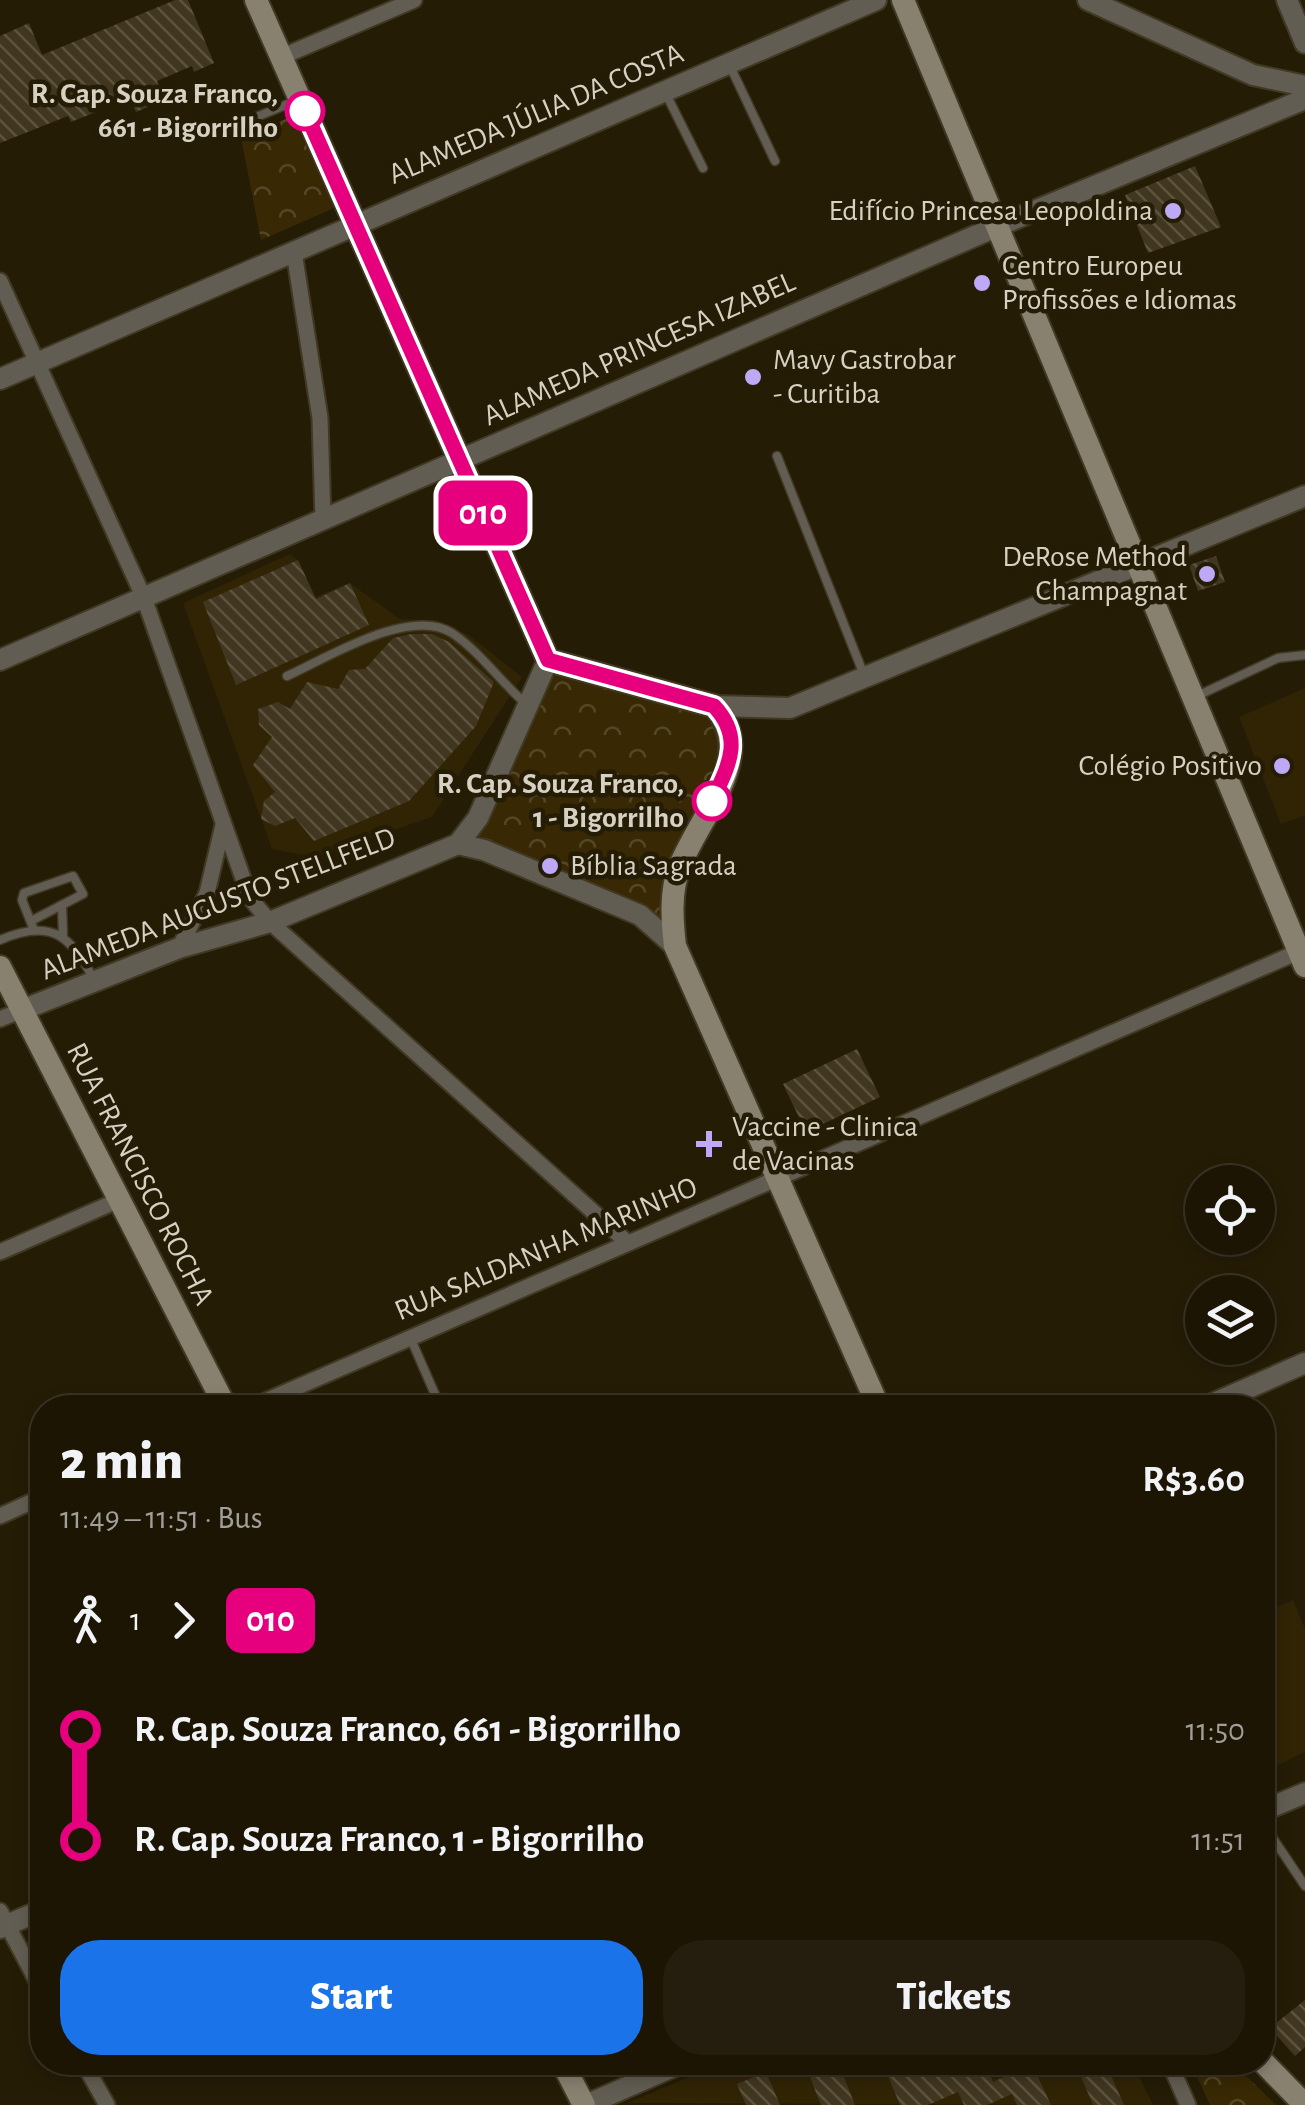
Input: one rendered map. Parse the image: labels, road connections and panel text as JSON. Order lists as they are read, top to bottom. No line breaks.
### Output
{"streets":{"main road":["RUA FRANCISCO ROCHA"],"street":["ALAMEDA JÚLIA DA COSTA","ALAMEDA PRINCESA IZABEL","ALAMEDA AUGUSTO STELLFELD","RUA SALDANHA MARINHO"]},"crossings":[["ALAMEDA AUGUSTO STELLFELD","RUA FRANCISCO ROCHA"]],"places":{"other":["R. Cap. Souza Franco, 661 - Bigorrilho","Edifício Princesa Leopoldina","Centro Europeu Profissões e Idiomas","Mavy Gastrobar - Curitiba","DeRose Method Champagnat","Colégio Positivo","R. Cap. Souza Franco, 1 - Bigorrilho","Bíblia Sagrada"],"health":["Vaccine - Clinica de Vacinas"]},"lines":["bus line 010"],"page":{"on_map":"010","heading":["2 min","11:49 – 11:51 · Bus","R$3.60"],"legs":["1","010"],"list":[{"name":"R. Cap. Souza Franco, 661 - Bigorrilho","value":"11:50"},{"name":"R. Cap. Souza Franco, 1 - Bigorrilho","value":"11:51"}],"buttons":["Start","Tickets"]}}
